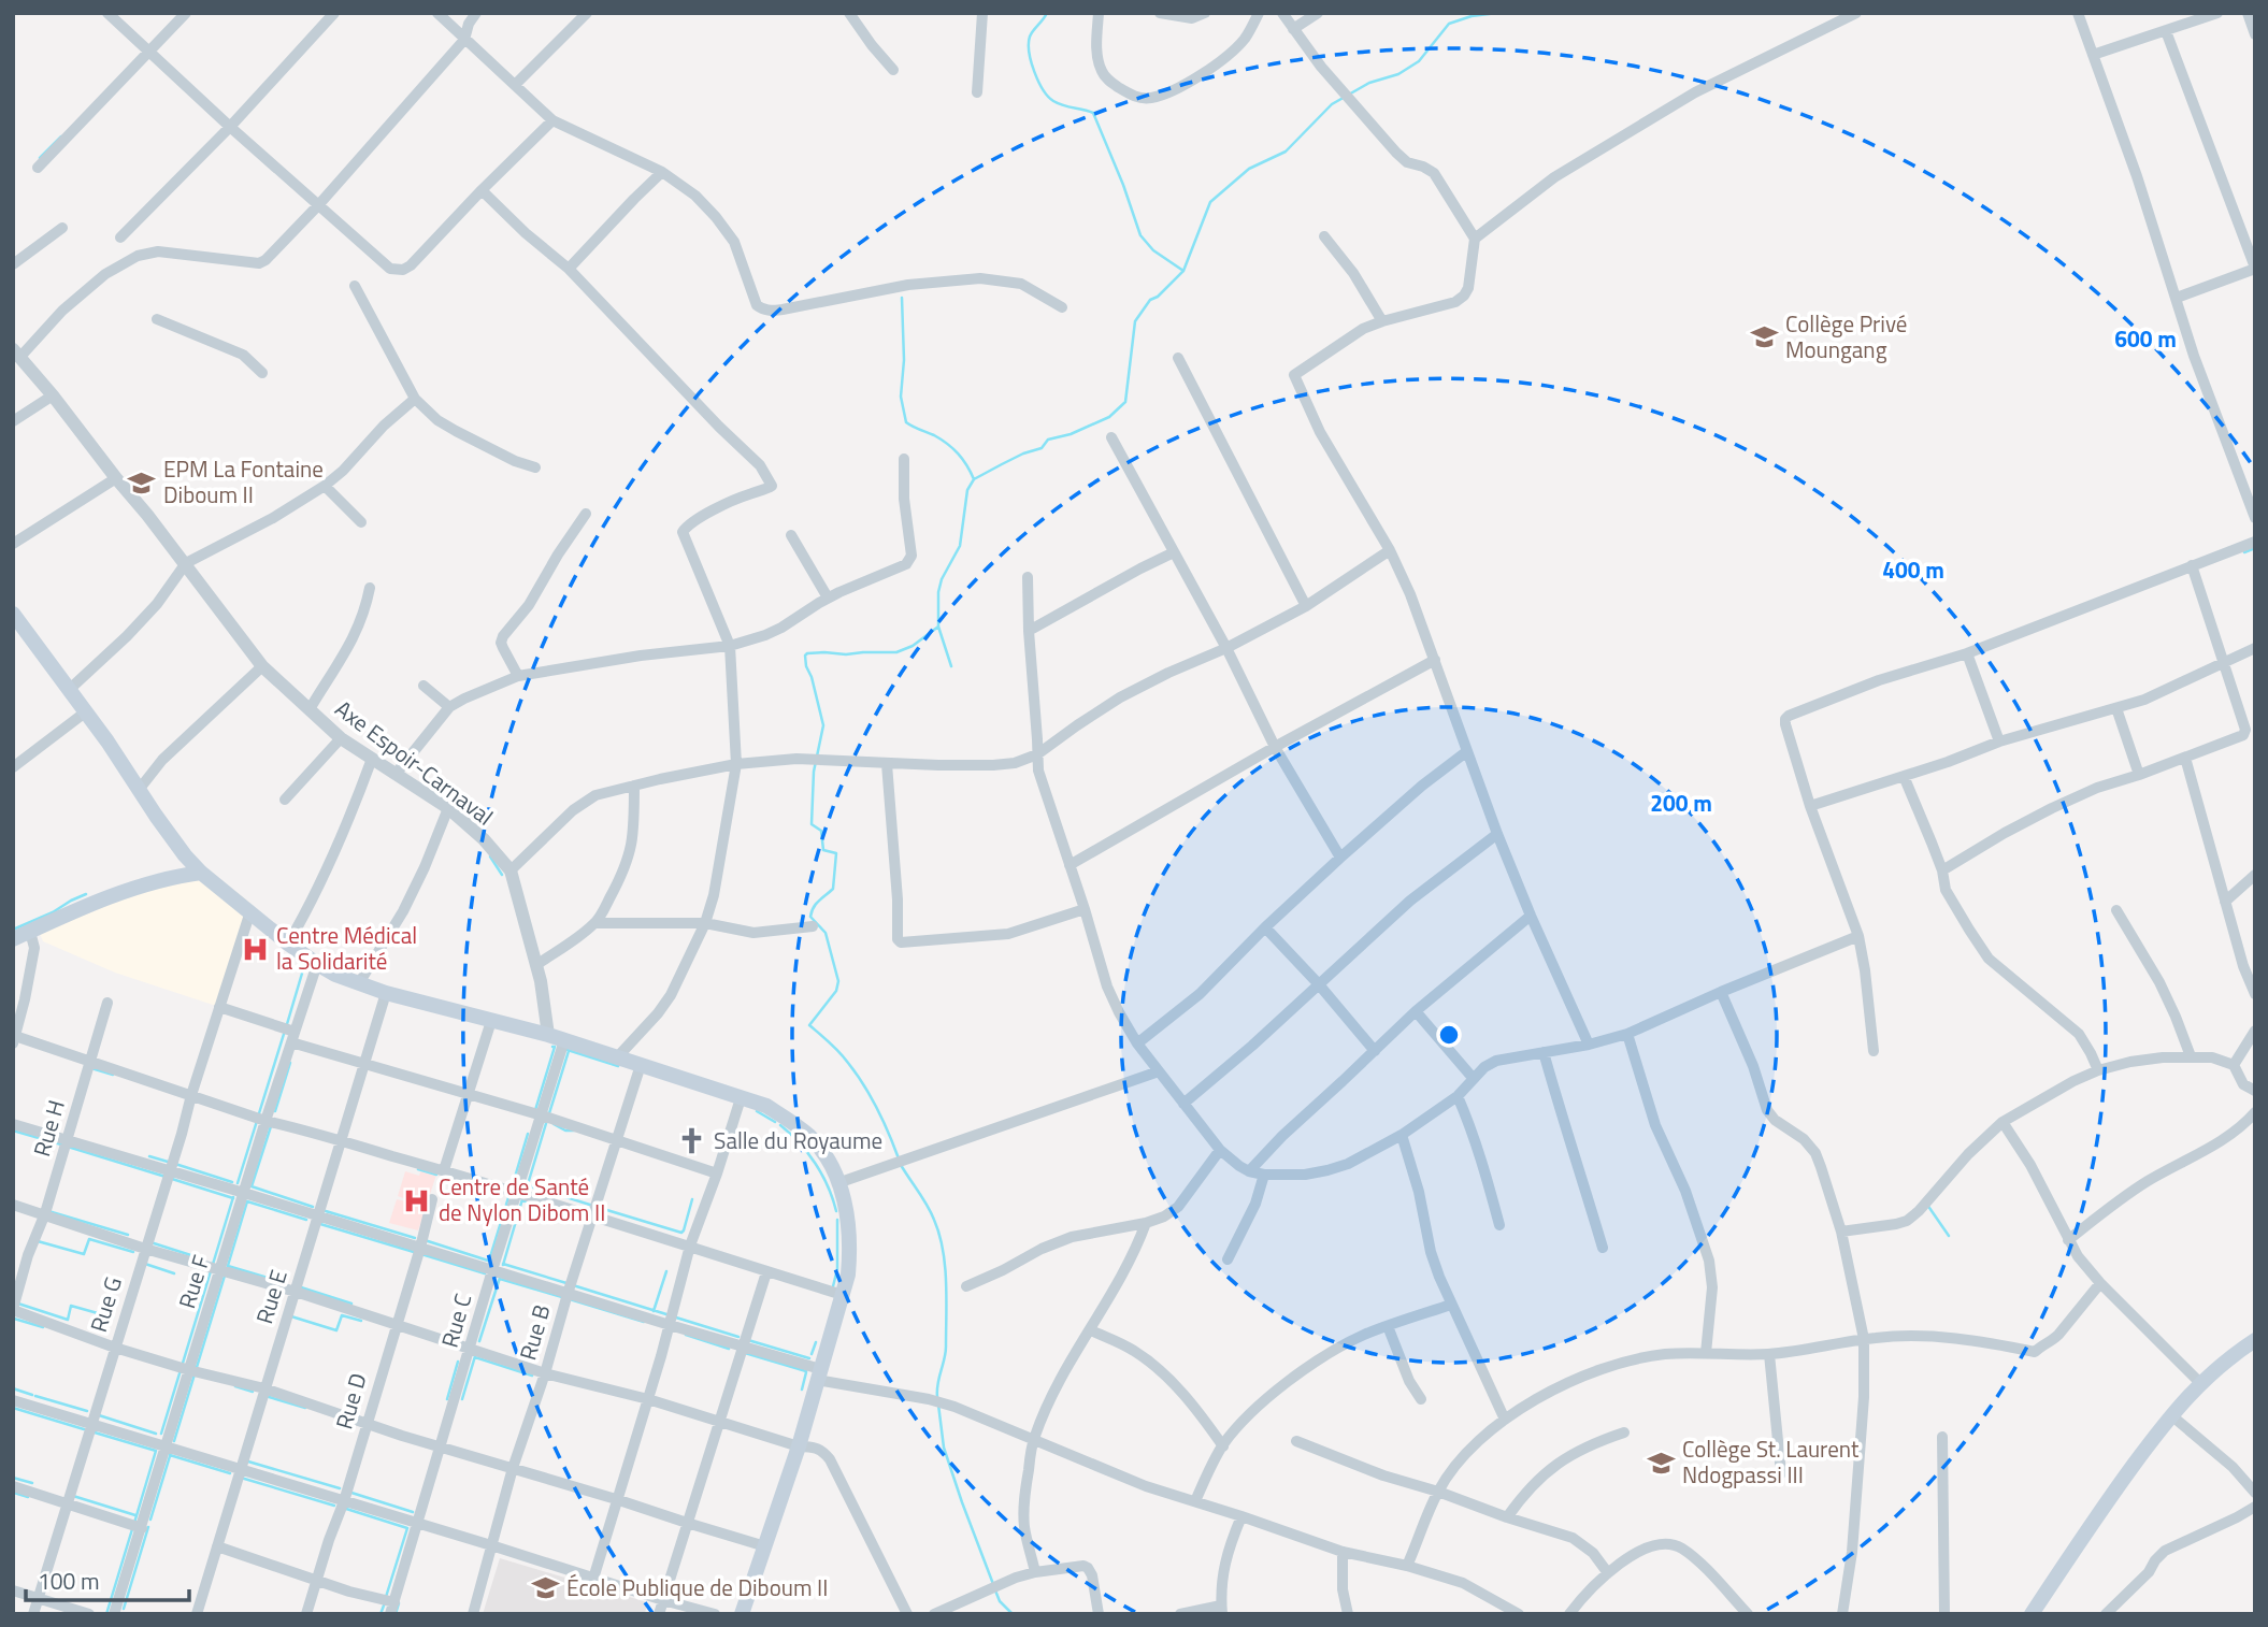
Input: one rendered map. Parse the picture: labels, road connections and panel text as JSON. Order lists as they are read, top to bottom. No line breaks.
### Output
{"streets":{"street":["Axe Espoir-Carnaval","Rue H","Rue F","Rue E","Rue G","Rue C","Rue B","Rue D"]},"places":{"school or university":["Collège Privé Moungang","EPM La Fontaine Diboum II","Collège St. Laurent Ndogpassi III","École Publique de Diboum II"],"hospital":["Centre Médical la Solidarité","Centre de Santé de Nylon Dibom II"],"church":["Salle du Royaume"]},"scale_bar":"100 m","rings":["600 m","400 m","200 m"]}
